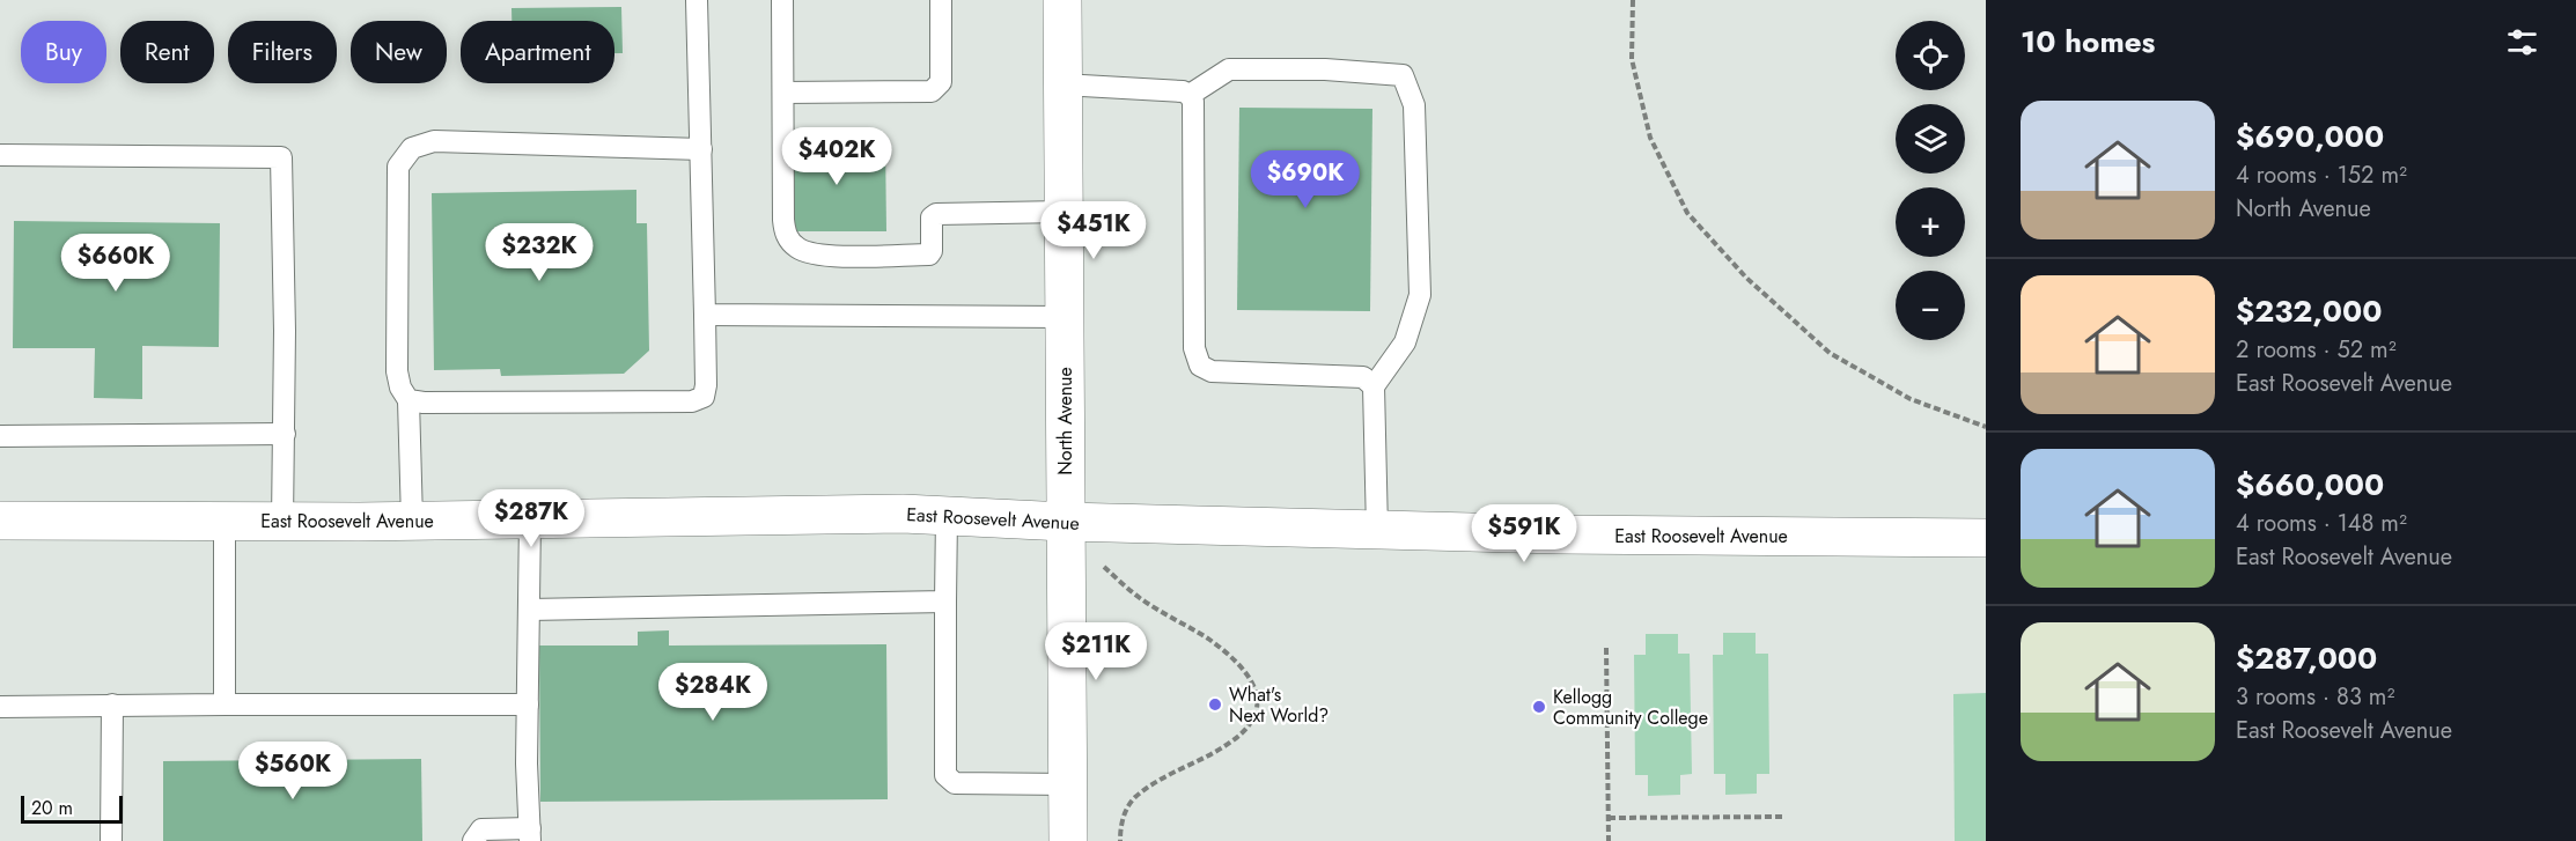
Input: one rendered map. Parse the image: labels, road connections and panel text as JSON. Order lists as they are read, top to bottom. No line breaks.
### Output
{"streets":{"street":["North Avenue","East Roosevelt Avenue"]},"crossings":[["North Avenue","East Roosevelt Avenue"]],"places":["What's Next World?","Kellogg Community College"],"scale_bar":"20 m","page":{"heading":"10 homes","map_buttons":["+","−"],"chip":["Buy","Rent","Filters","New","Apartment"],"list":[{"name":"$690,000","note":"4 rooms · 152 m² · North Avenue"},{"name":"$232,000","note":"2 rooms · 52 m² · East Roosevelt Avenue"},{"name":"$660,000","note":"4 rooms · 148 m² · East Roosevelt Avenue"},{"name":"$287,000","note":"3 rooms · 83 m² · East Roosevelt Avenue"}],"price":["$402K","$690K","$451K","$232K","$660K","$287K","$591K","$211K","$284K","$560K"],"scale":"20 m"}}
